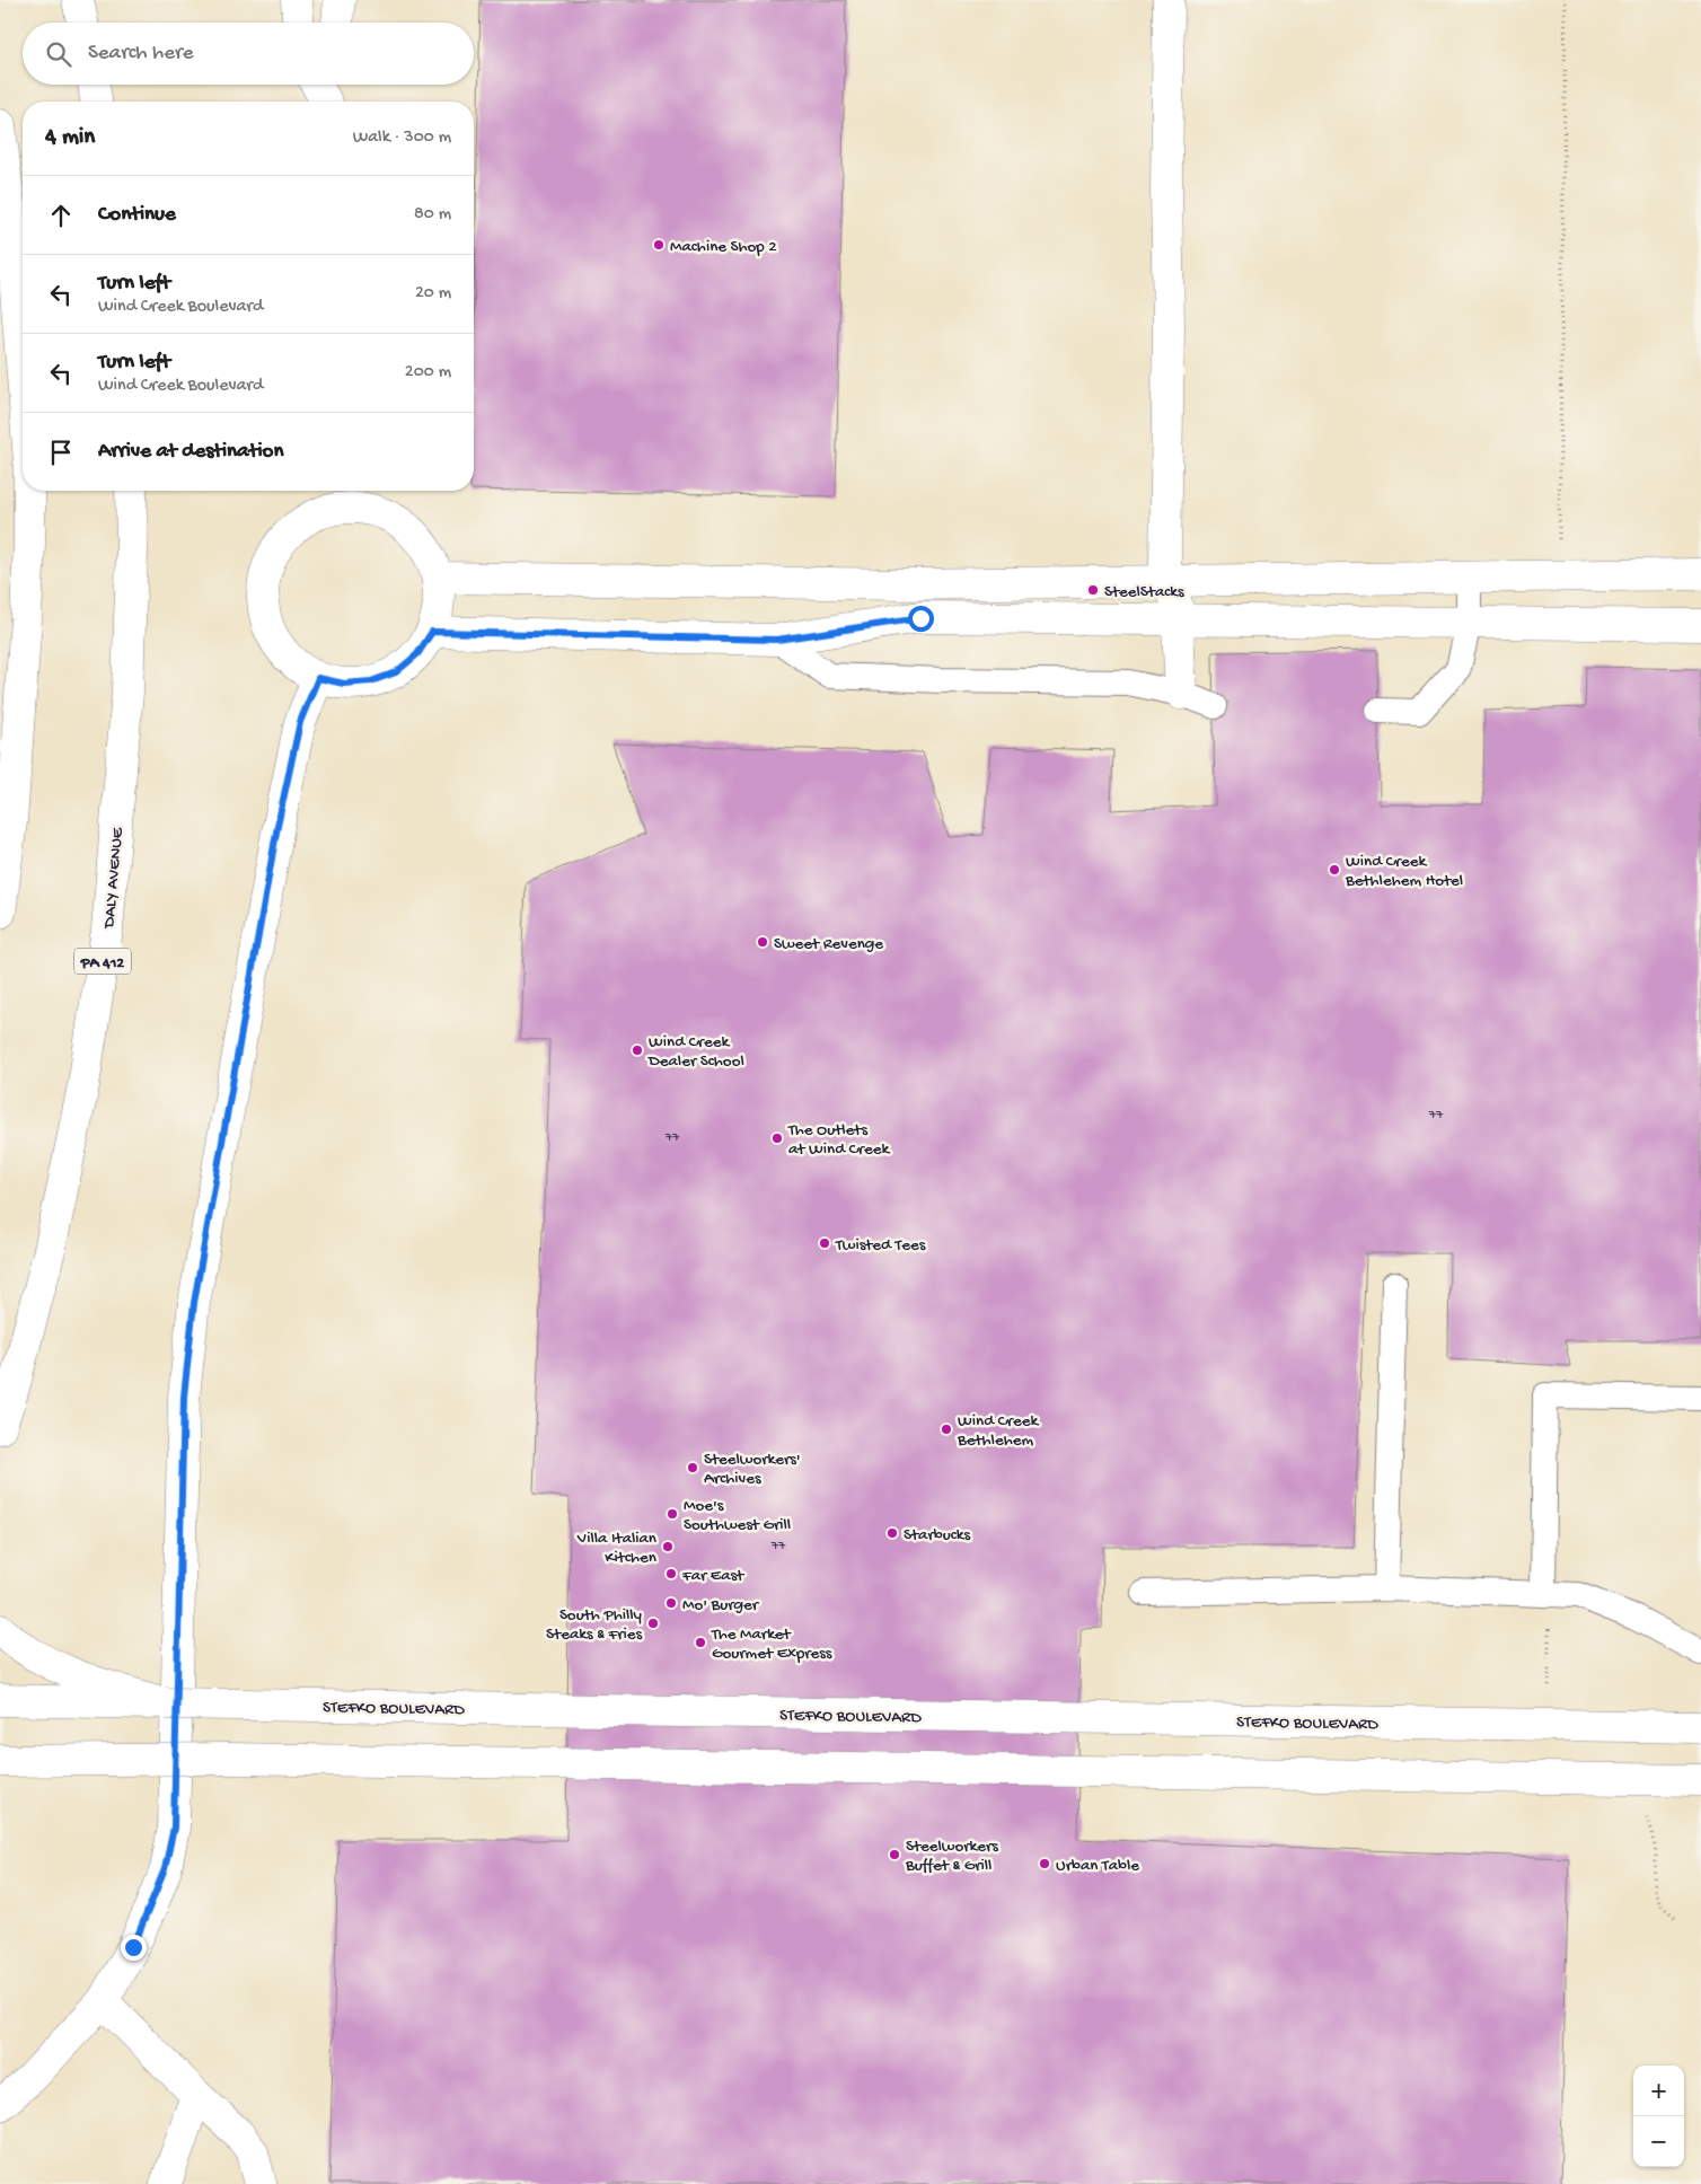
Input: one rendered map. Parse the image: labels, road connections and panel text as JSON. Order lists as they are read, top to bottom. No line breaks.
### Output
{"streets":{"main road":["DALY AVENUE","PA 412","STEFKO BOULEVARD"]},"places":["Machine Shop 2","SteelStacks","Wind Creek Bethlehem Hotel","Sweet Revenge","Wind Creek Dealer School","The Outlets at Wind Creek","Twisted Tees","Wind Creek Bethlehem","Steelworkers' Archives","Moe's Southwest Grill","Starbucks","Villa Italian Kitchen","Far East","Mo' Burger","South Philly Steaks & Fries","The Market Gourmet Express","Steelworkers Buffet & Grill","Urban Table"],"house_numbers":["77","77","77"],"page":{"search":"Search here","heading":["4 min","Walk · 300 m"],"list":[["Continue","80 m"],["Turn left","Wind Creek Boulevard","20 m"],["Turn left","Wind Creek Boulevard","200 m"],"Arrive at destination"],"map_buttons":["+","−"]}}
